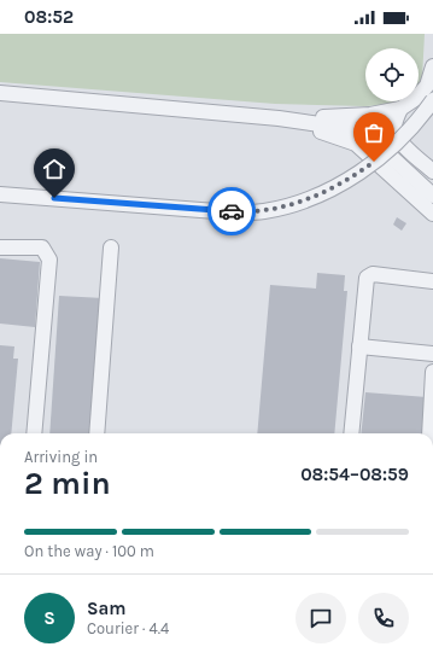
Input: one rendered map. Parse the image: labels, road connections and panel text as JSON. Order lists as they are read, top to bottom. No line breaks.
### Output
{"page":{"status":"08:52","heading":["2 min","Arriving in","08:54–08:59"],"panel":["Sam","Courier · 4.4"],"bar":"On the way · 100 m","round":"S"}}
